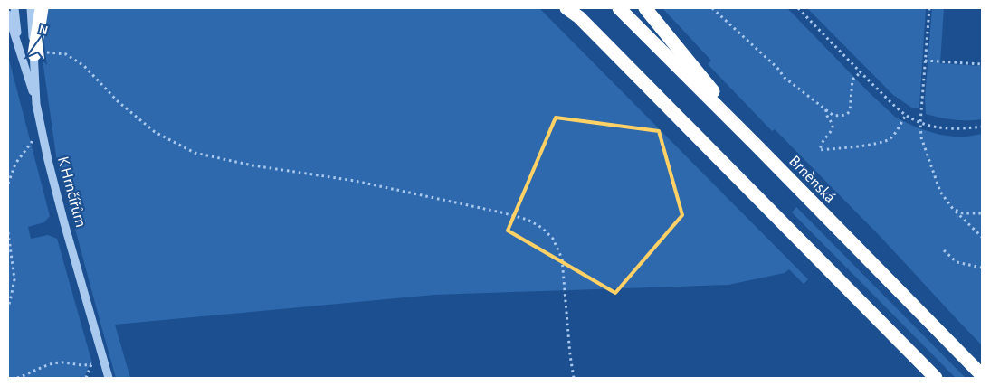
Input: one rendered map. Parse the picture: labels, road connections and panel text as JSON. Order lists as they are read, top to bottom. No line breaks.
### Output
{"streets":{"highway":["Brněnská"],"street":["K Hrnčířům"]},"north":"top"}
